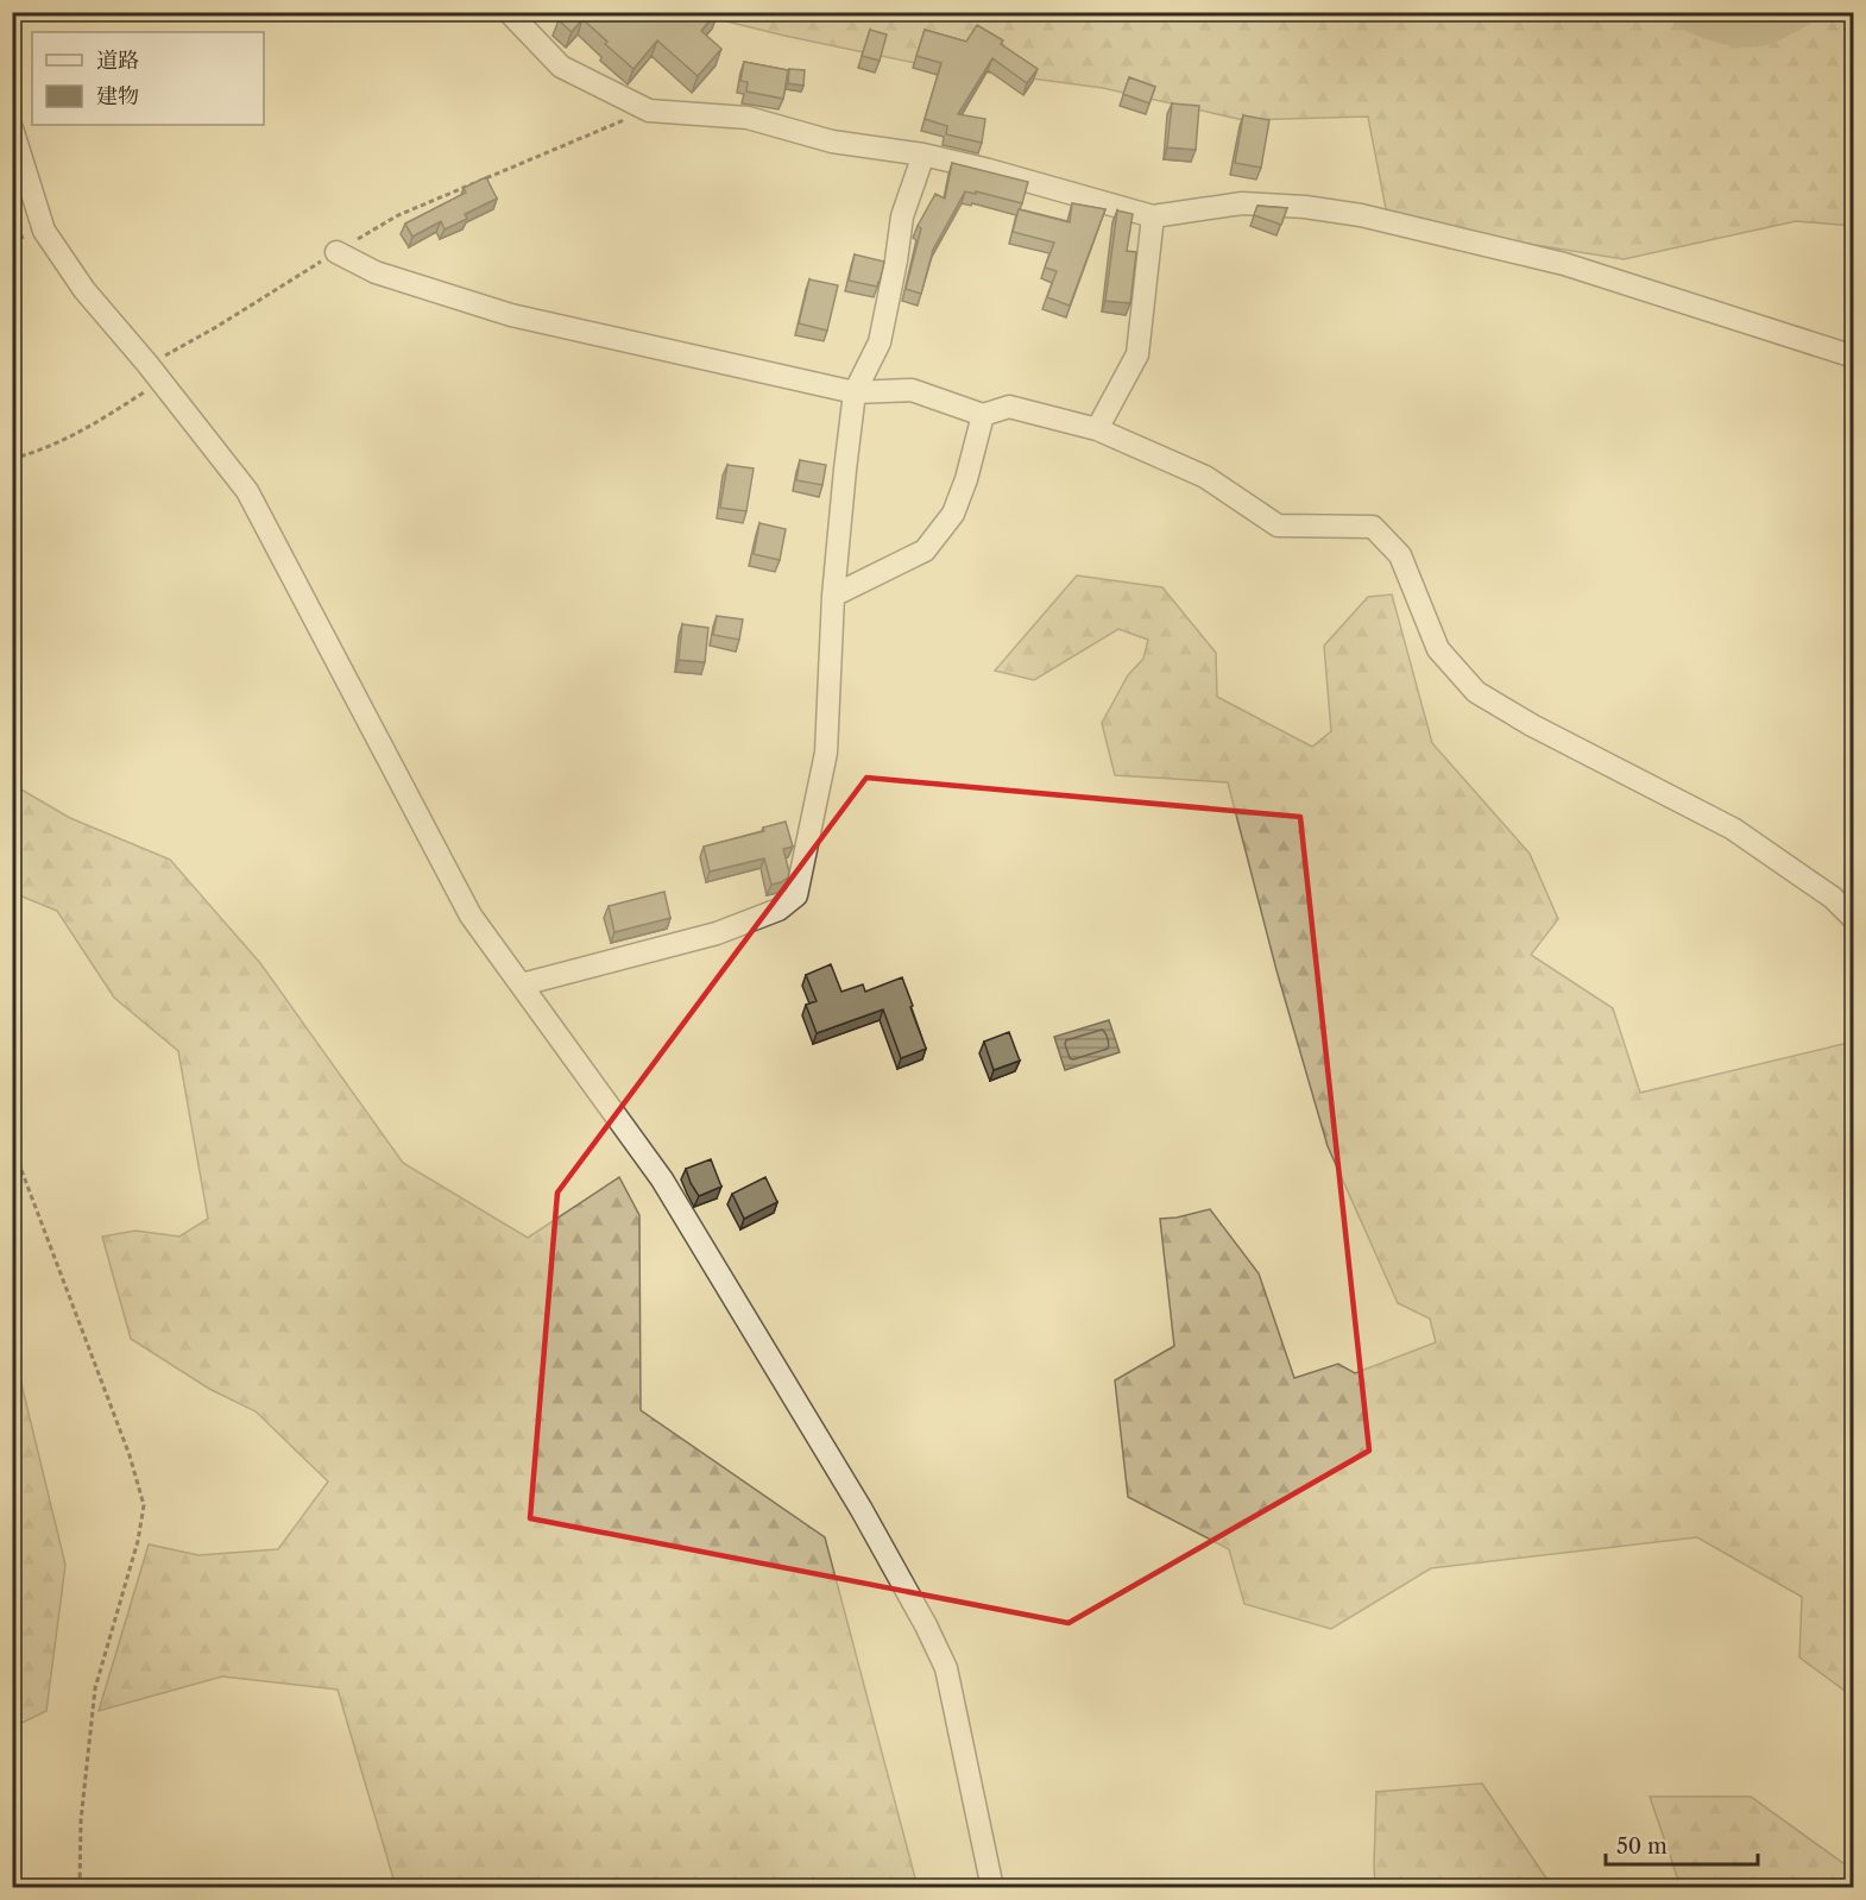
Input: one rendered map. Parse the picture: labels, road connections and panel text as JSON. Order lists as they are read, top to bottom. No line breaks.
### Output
{"legend":["道路","建物"],"scale_bar":"50 m"}
